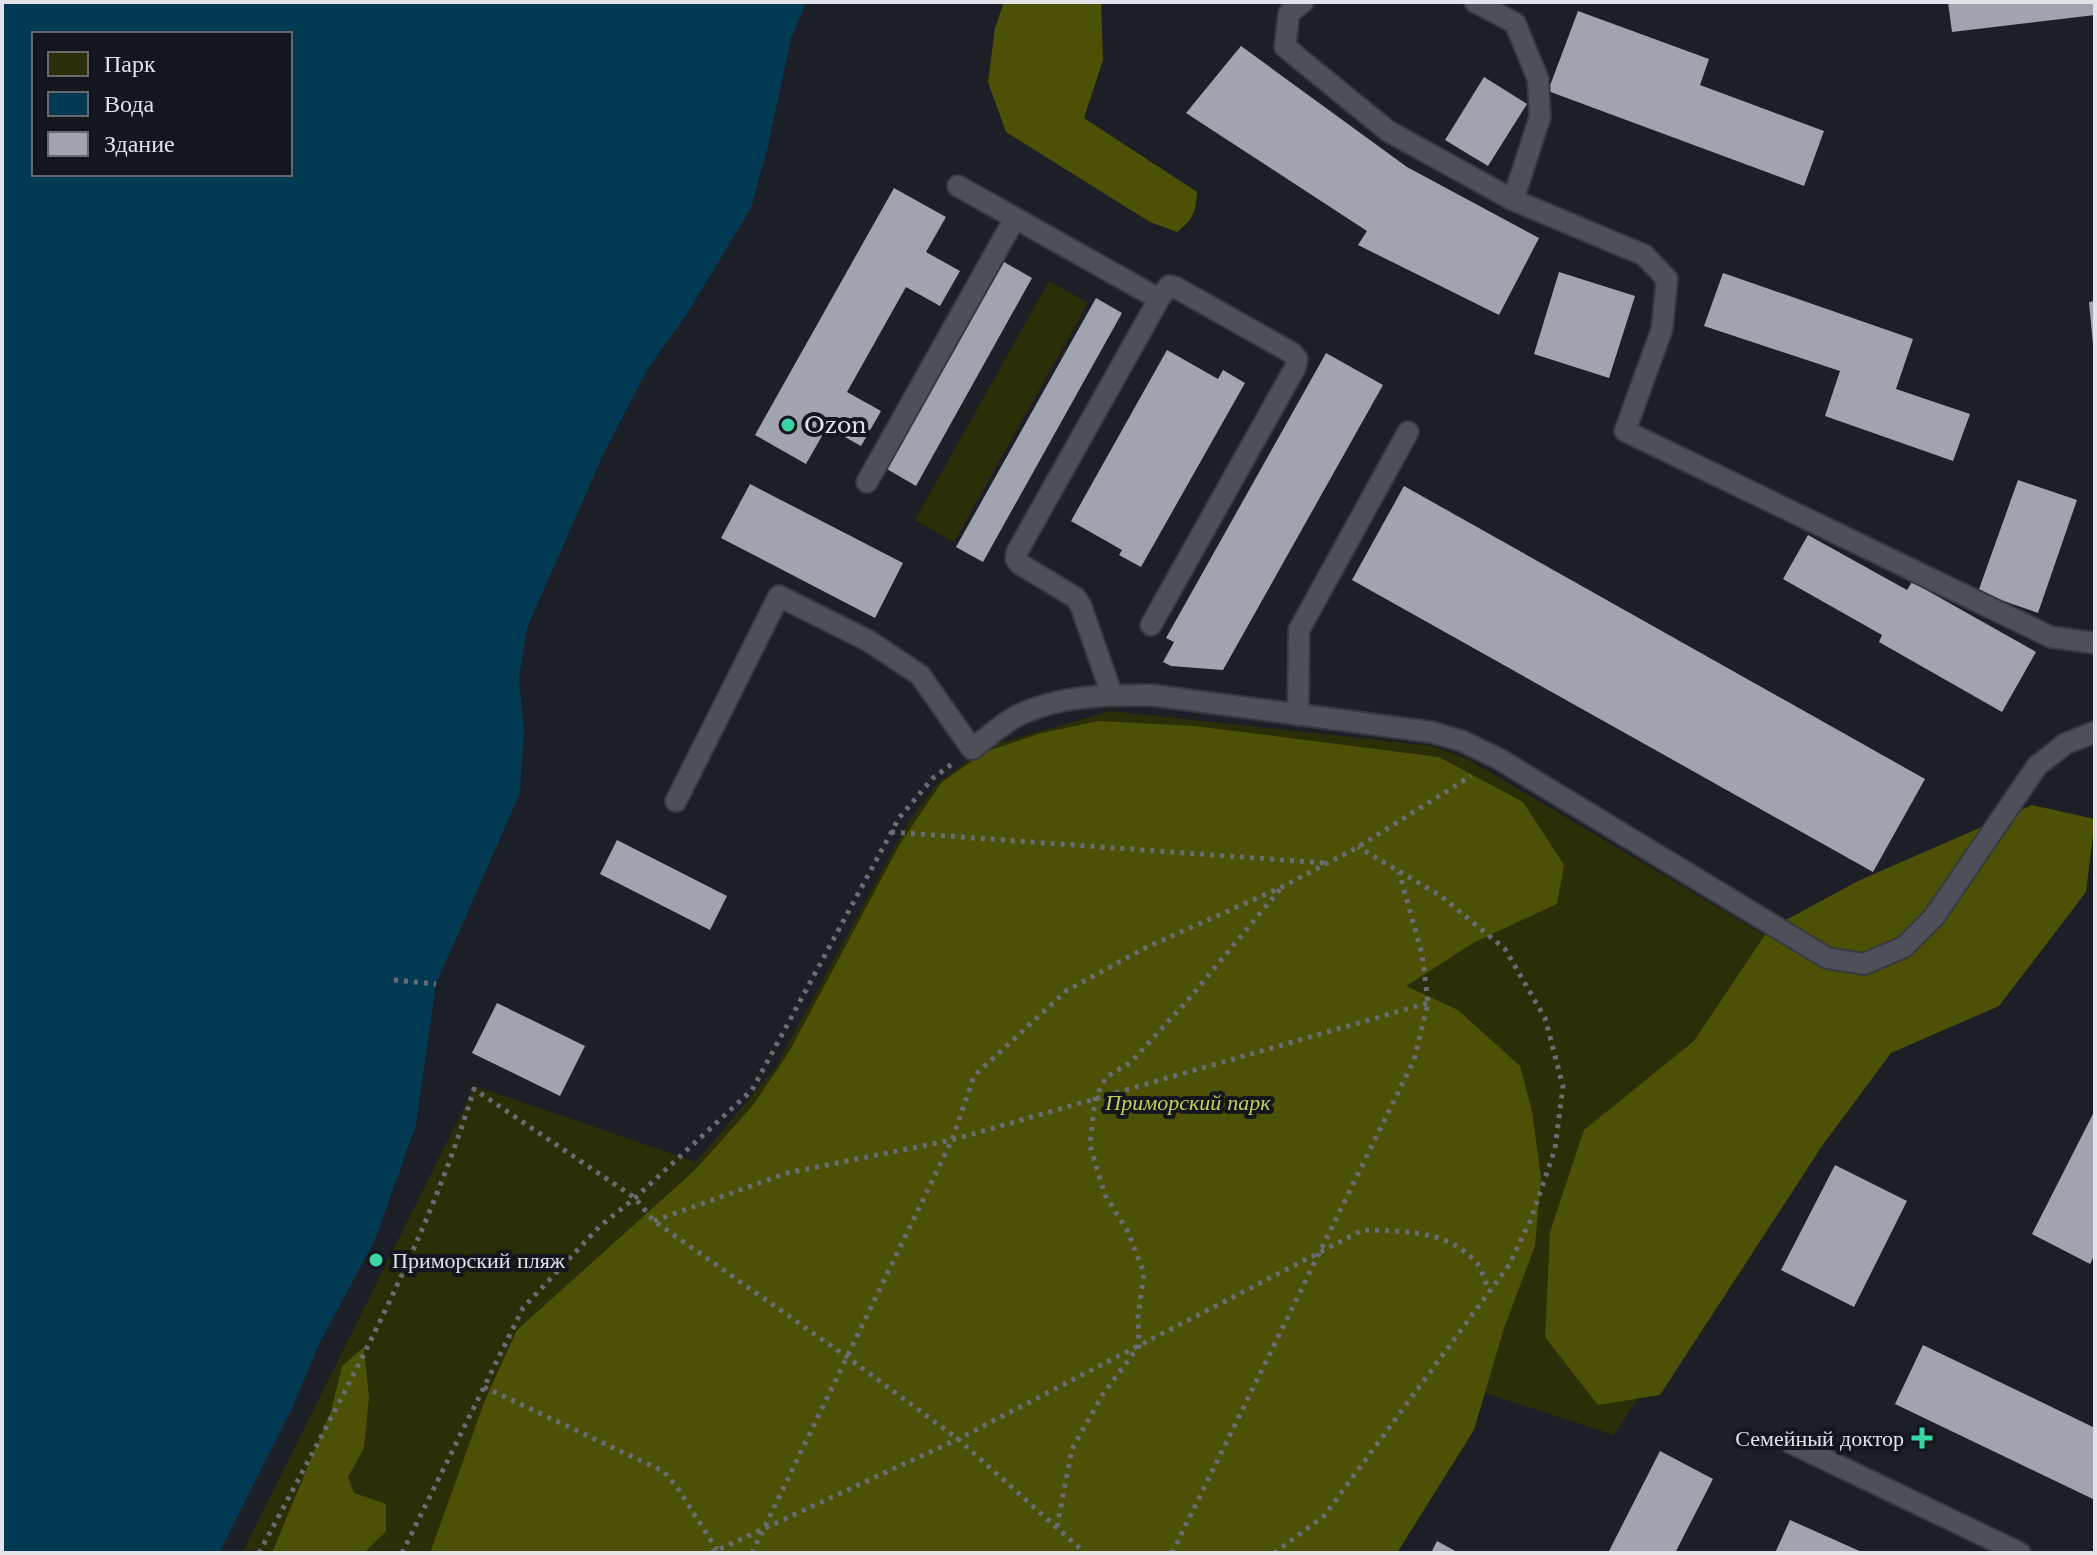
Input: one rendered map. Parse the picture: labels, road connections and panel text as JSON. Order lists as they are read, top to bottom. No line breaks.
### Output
{"parks":["Приморский парк"],"places":{"other":["Ozon","Приморский пляж"],"health":["Семейный доктор"]},"legend":["Парк","Вода","Здание"]}
